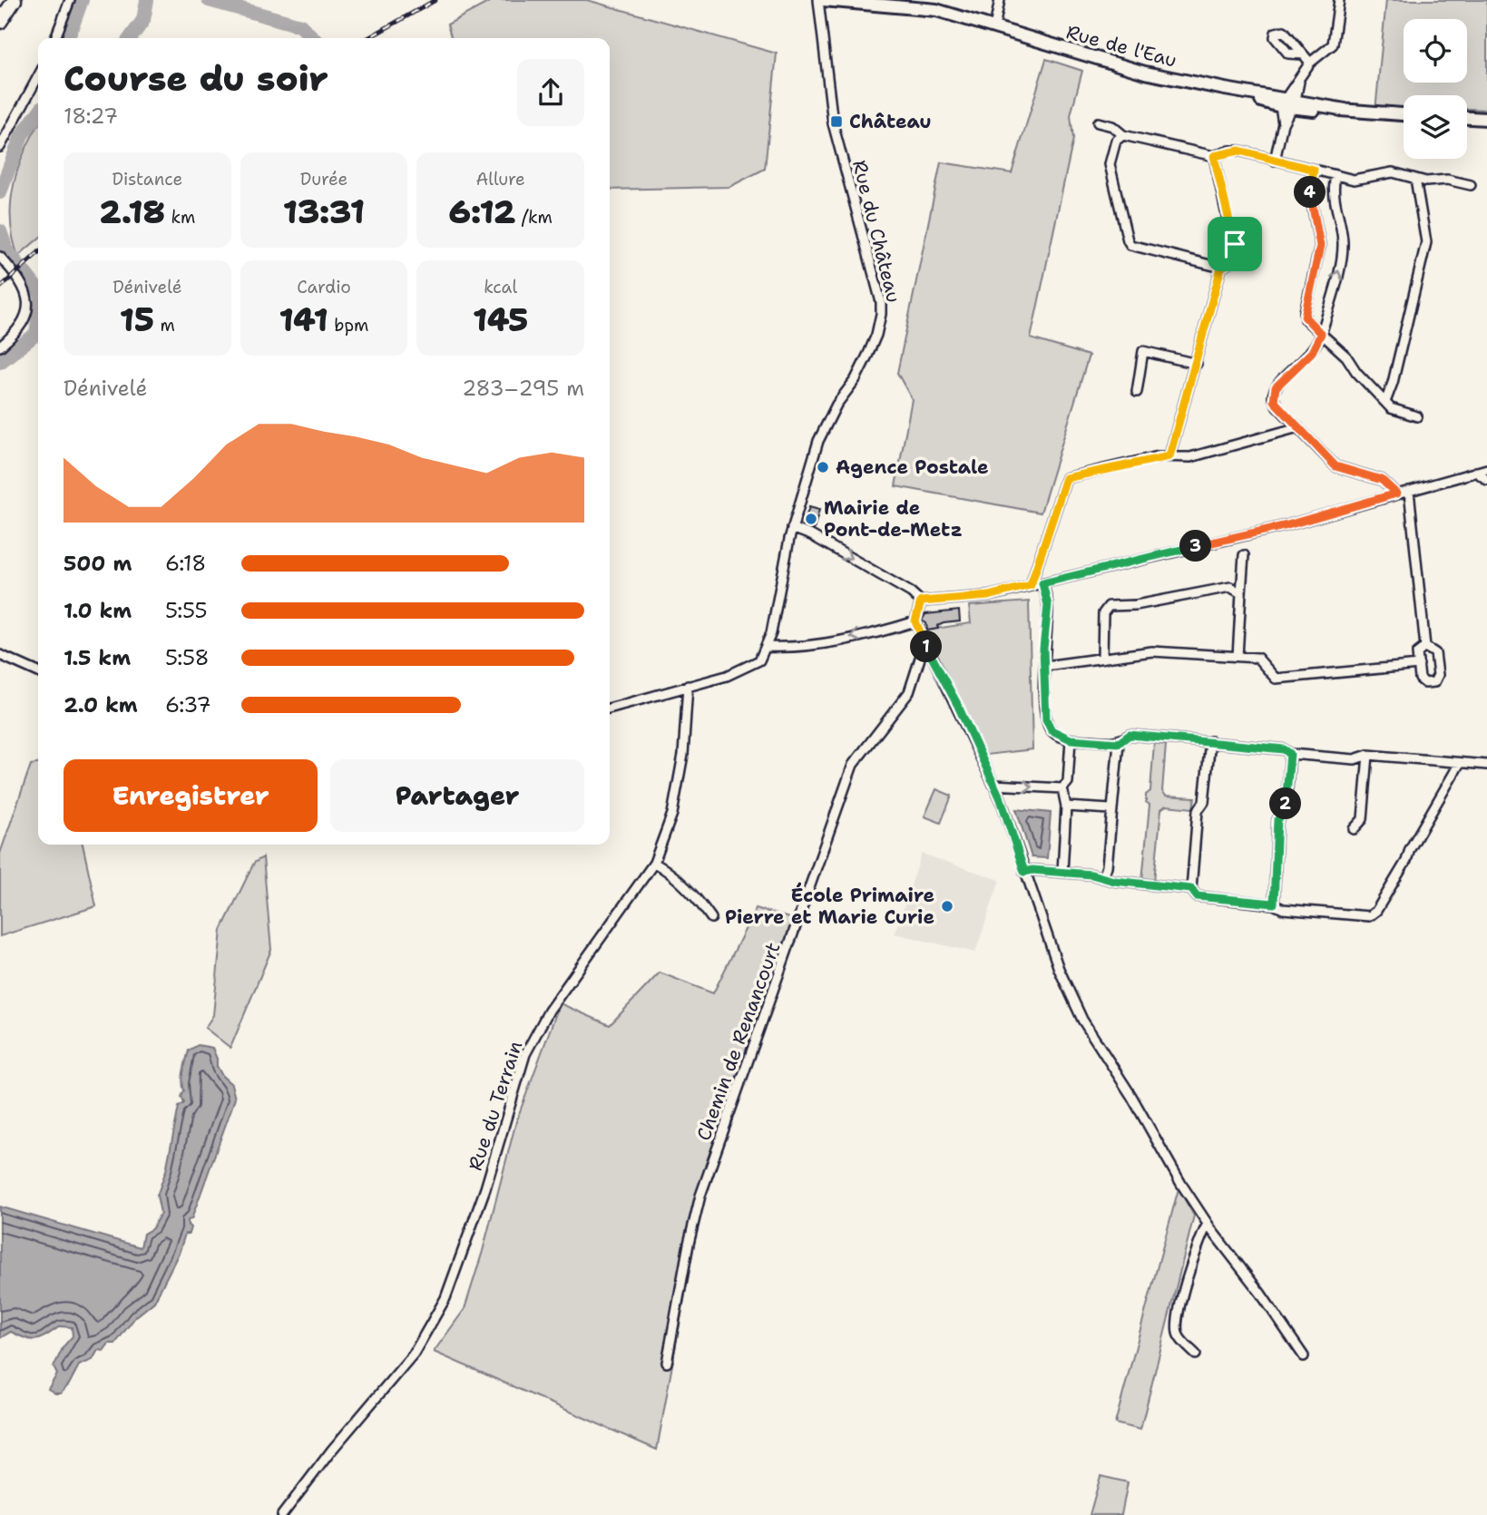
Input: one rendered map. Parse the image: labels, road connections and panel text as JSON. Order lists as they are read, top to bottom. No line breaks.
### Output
{"streets":{"street":["Rue de l'Eau","Rue du Château","Chemin de Renancourt","Rue du Terrain"]},"crossings":[["Rue de l'Eau","Rue du Château"]],"places":{"transit":["Château"],"other":["Agence Postale","Mairie de Pont-de-Metz","École Primaire Pierre et Marie Curie"]},"page":{"heading":["Course du soir","18:27"],"stats":[["Distance","2.18 km"],["Durée","13:31"],["Allure","6:12 /km"],["Dénivelé","15 m"],["Cardio","141 bpm"],["kcal","145"]],"pins":["4","3","1","2"],"chart":["Dénivelé","283–295 m"],"list":[{"name":"500 m","note":"6:18"},{"name":"1.0 km","note":"5:55"},{"name":"1.5 km","note":"5:58"},{"name":"2.0 km","note":"6:37"}],"buttons":["Enregistrer","Partager"]}}
